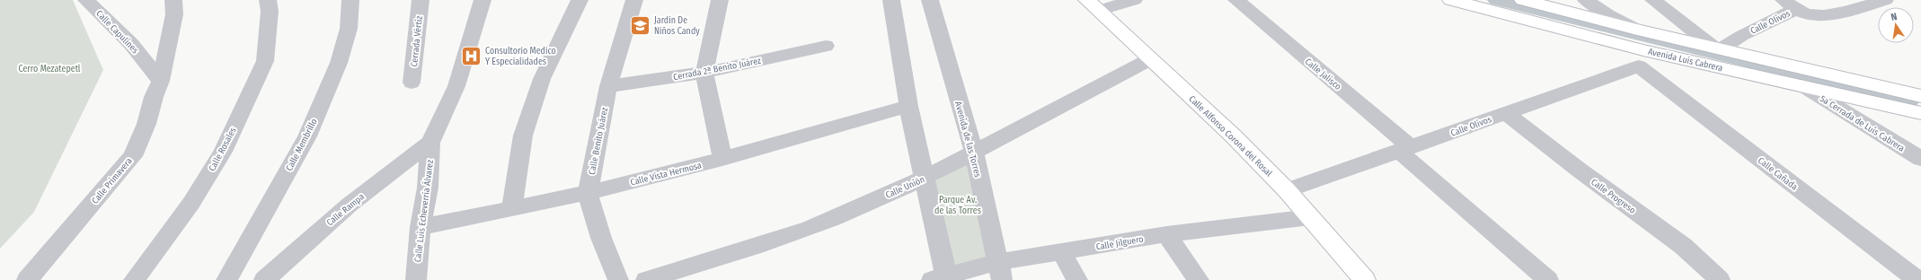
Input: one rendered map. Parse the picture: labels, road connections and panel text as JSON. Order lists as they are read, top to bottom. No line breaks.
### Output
{"streets":{"street":["Calle Olivos","Calle Capulines","Cerrada Vértiz","Avenida Luis Cabrera","Cerrada 2ª Benito Juárez","Calle Jalisco","5a Cerrada de Luis Cabrera","Calle Alfonso Corona del Rosal","Avenida de las Torres","Calle Benito Juárez","Calle Membrillo","Calle Rosales","Calle Vista Hermosa","Calle Cañada","Calle Primavera","Calle Unión","Calle Progreso","Calle Rampa","Calle Luis Echeverría Álvarez","Calle Jilguero"]},"crossings":[["Calle Olivos","Avenida Luis Cabrera"],["Calle Olivos","Calle Jalisco"],["Calle Olivos","Calle Alfonso Corona del Rosal"],["Calle Olivos","Calle Cañada"],["Calle Olivos","Calle Progreso"],["Calle Capulines","Calle Primavera"],["Avenida Luis Cabrera","5a Cerrada de Luis Cabrera"],["Avenida Luis Cabrera","Calle Cañada"],["Cerrada 2ª Benito Juárez","Calle Benito Juárez"],["Calle Alfonso Corona del Rosal","Calle Unión"],["Calle Alfonso Corona del Rosal","Calle Jilguero"],["Avenida de las Torres","Calle Unión"],["Avenida de las Torres","Calle Jilguero"],["Calle Benito Juárez","Calle Vista Hermosa"],["Calle Vista Hermosa","Calle Luis Echeverría Álvarez"],["Calle Rampa","Calle Luis Echeverría Álvarez"]],"parks":["Cerro Mezatepetl","Parque Av. de las Torres"],"places":{"school or university":["Jardin De Niños Candy"],"hospital":["Consultorio Medico Y Especialidades"]},"north":"top"}
